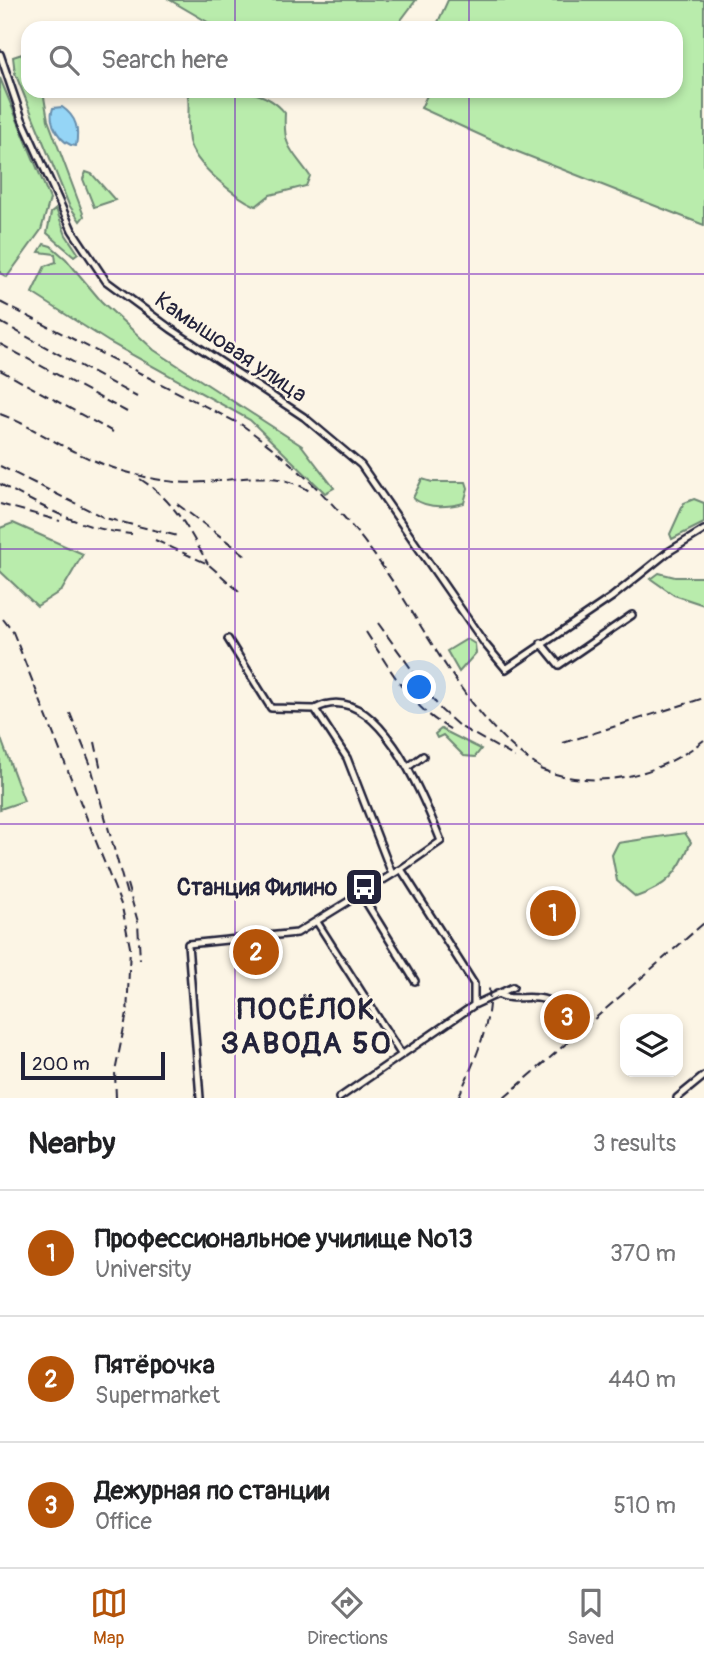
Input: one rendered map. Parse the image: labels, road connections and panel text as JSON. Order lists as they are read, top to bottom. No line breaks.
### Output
{"streets":{"street":["Камышовая улица"]},"districts":["ПОСЁЛОК ЗАВОДА 50"],"places":{"bus stop":["Станция Филино"]},"scale_bar":"200 m","page":{"search":"Search here","pins":["1","2","3"],"scale":"200 m","heading":["Nearby","3 results"],"list":[{"mark":"1","name":"Профессиональное училище №13","note":"University","value":"370 m"},{"mark":"2","name":"Пятёрочка","note":"Supermarket","value":"440 m"},{"mark":"3","name":"Дежурная по станции","note":"Office","value":"510 m"}],"nav":["Map","Directions","Saved"]}}
